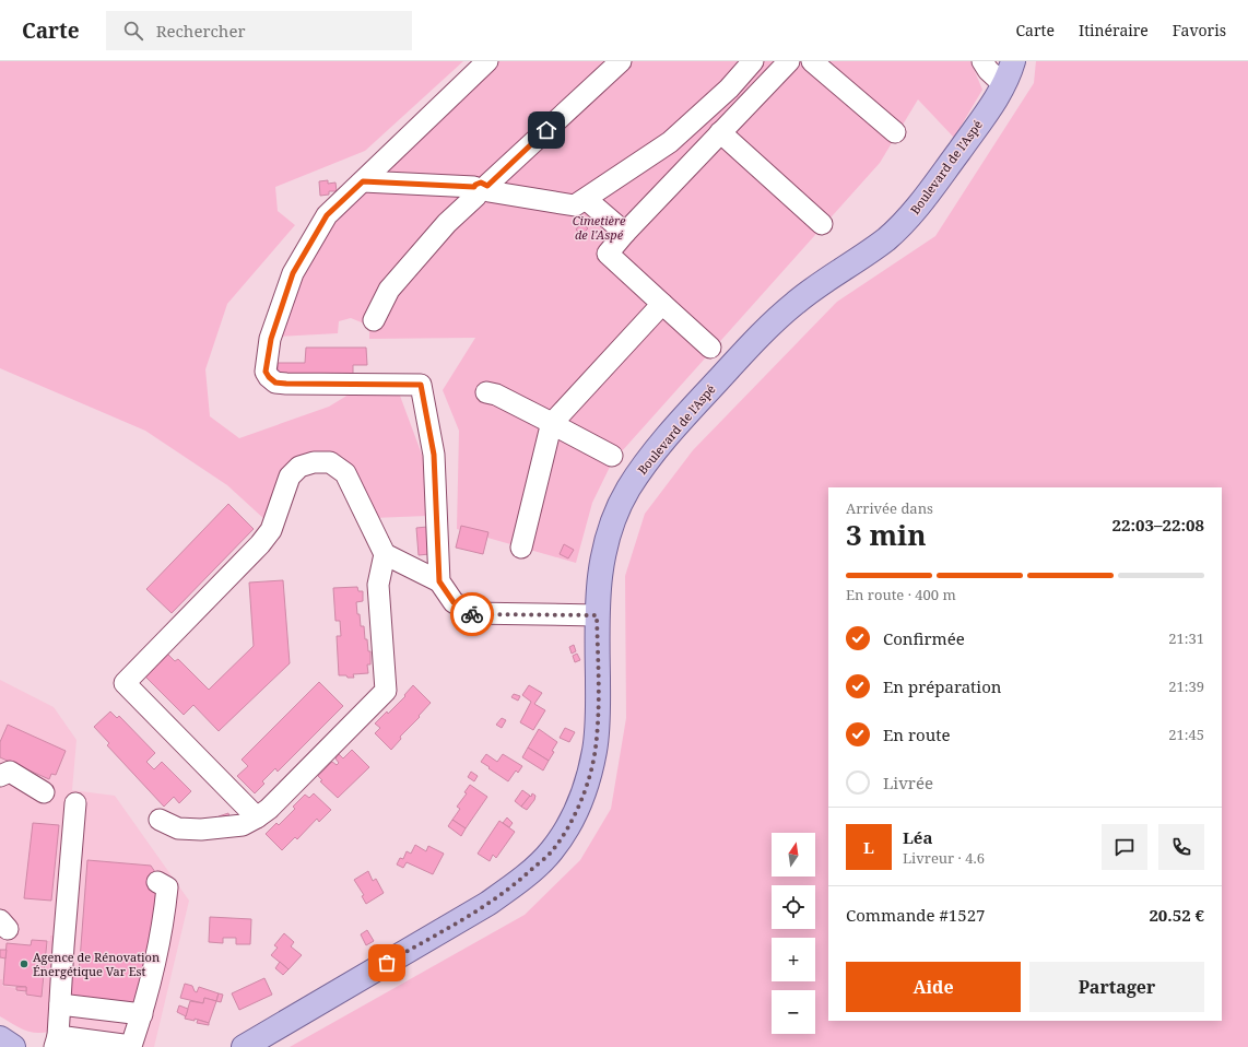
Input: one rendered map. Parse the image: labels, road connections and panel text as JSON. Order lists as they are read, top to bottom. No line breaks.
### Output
{"streets":{"main road":["Boulevard de l'Aspé"]},"parks":["Cimetière de l'Aspé"],"places":["Agence de Rénovation Énergétique Var Est"],"north":"top","page":{"header":"Carte","search":"Rechercher","nav":["Carte","Itinéraire","Favoris"],"heading":["3 min","Arrivée dans","22:03–22:08"],"panel":["Léa","Livreur · 4.6","Commande #1527","20.52 €"],"bar":"En route · 400 m","list":[["Confirmée","21:31"],["En préparation","21:39"],["En route","21:45"],"Livrée"],"round":"L","map_buttons":["+","−"],"buttons":["Aide","Partager"]}}
